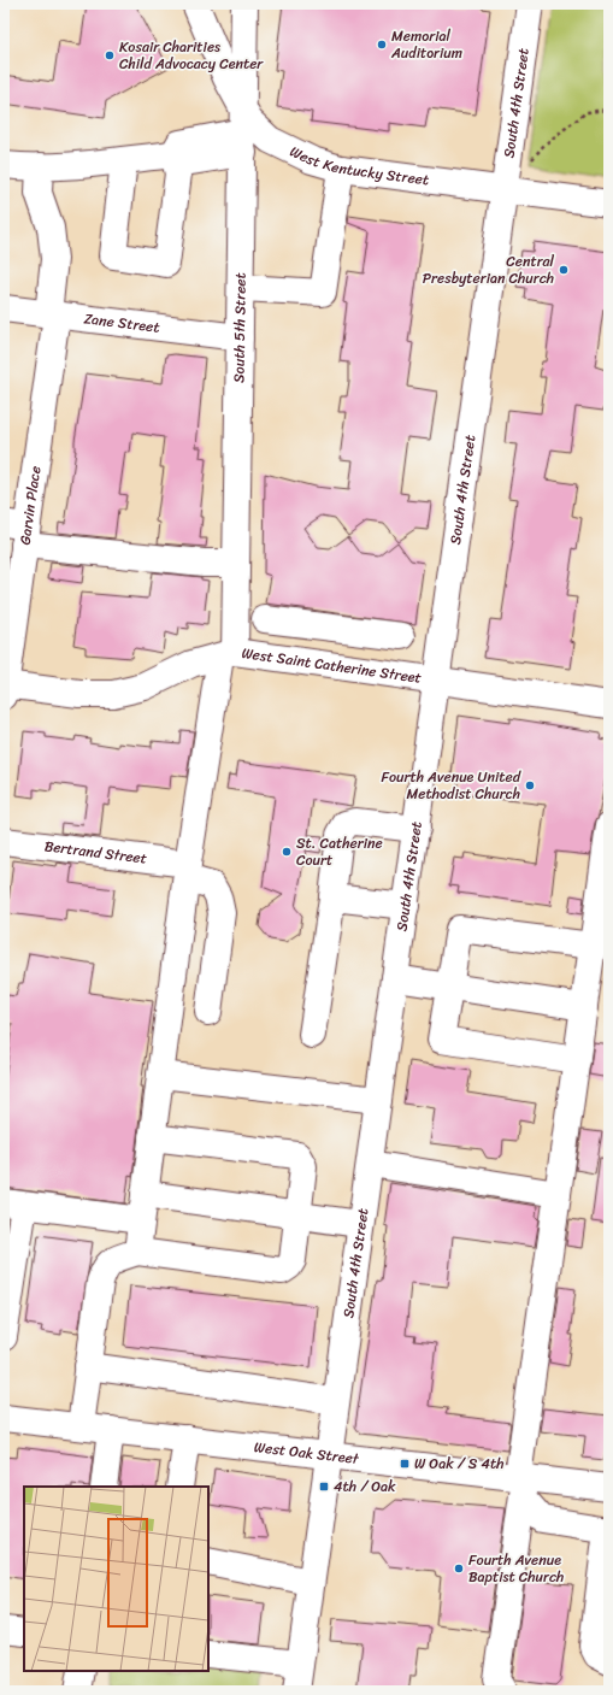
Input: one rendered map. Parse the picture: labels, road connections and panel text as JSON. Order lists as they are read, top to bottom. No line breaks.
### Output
{"streets":{"street":["South 4th Street","West Kentucky Street","Zane Street","South 5th Street","Garvin Place","West Saint Catherine Street","Bertrand Street","West Oak Street"]},"crossings":[["South 4th Street","West Kentucky Street"],["South 4th Street","West Saint Catherine Street"],["South 4th Street","West Oak Street"],["West Kentucky Street","South 5th Street"],["Zane Street","South 5th Street"],["Zane Street","Garvin Place"],["South 5th Street","West Saint Catherine Street"],["South 5th Street","Bertrand Street"],["Garvin Place","West Saint Catherine Street"]],"places":{"other":["Memorial Auditorium","Kosair Charities Child Advocacy Center","Central Presbyterian Church","Fourth Avenue United Methodist Church","St. Catherine Court","Fourth Avenue Baptist Church"],"transit":["W Oak / S 4th","4th / Oak"]}}
